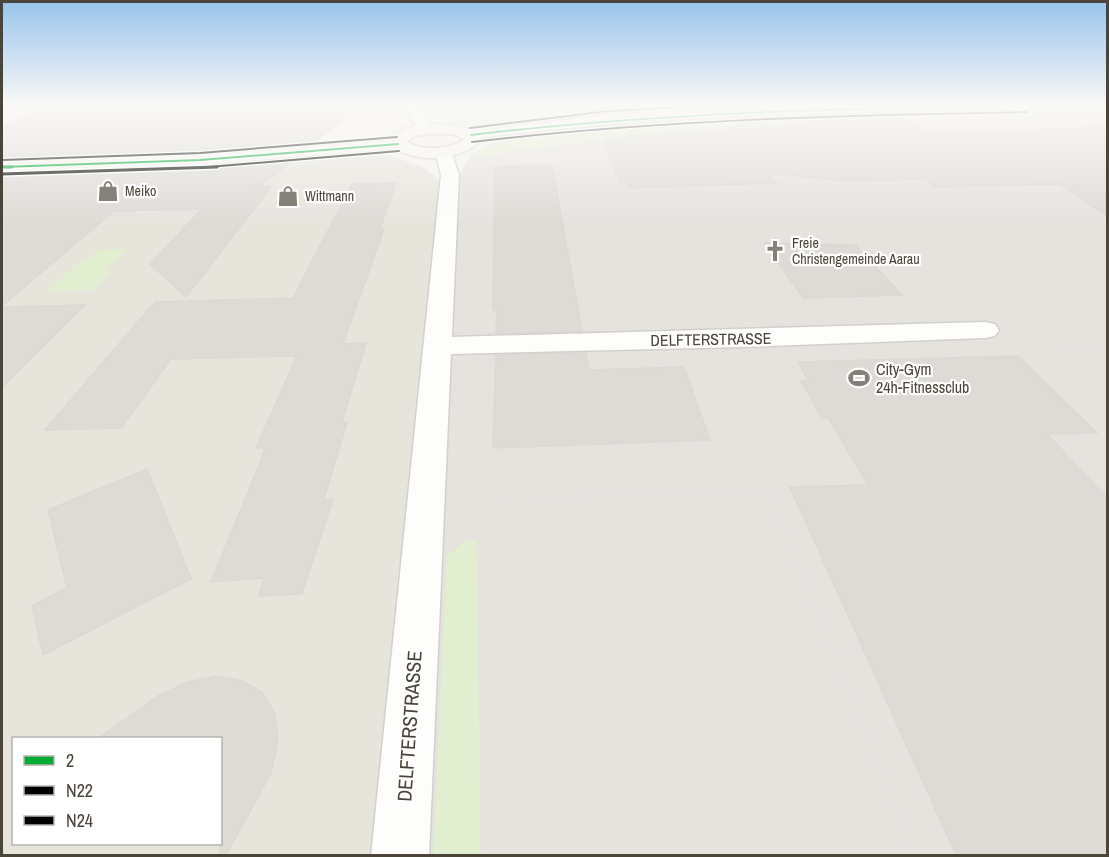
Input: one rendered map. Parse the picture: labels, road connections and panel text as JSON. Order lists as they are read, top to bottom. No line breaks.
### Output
{"streets":{"street":["DELFTERSTRASSE"]},"places":{"shop":["Meiko","Wittmann"],"church":["Freie Christengemeinde Aarau"],"sports":["City-Gym 24h-Fitnessclub"]},"lines":["transit line 2","transit line N24","transit line N22"],"legend":["2","N22","N24"]}
